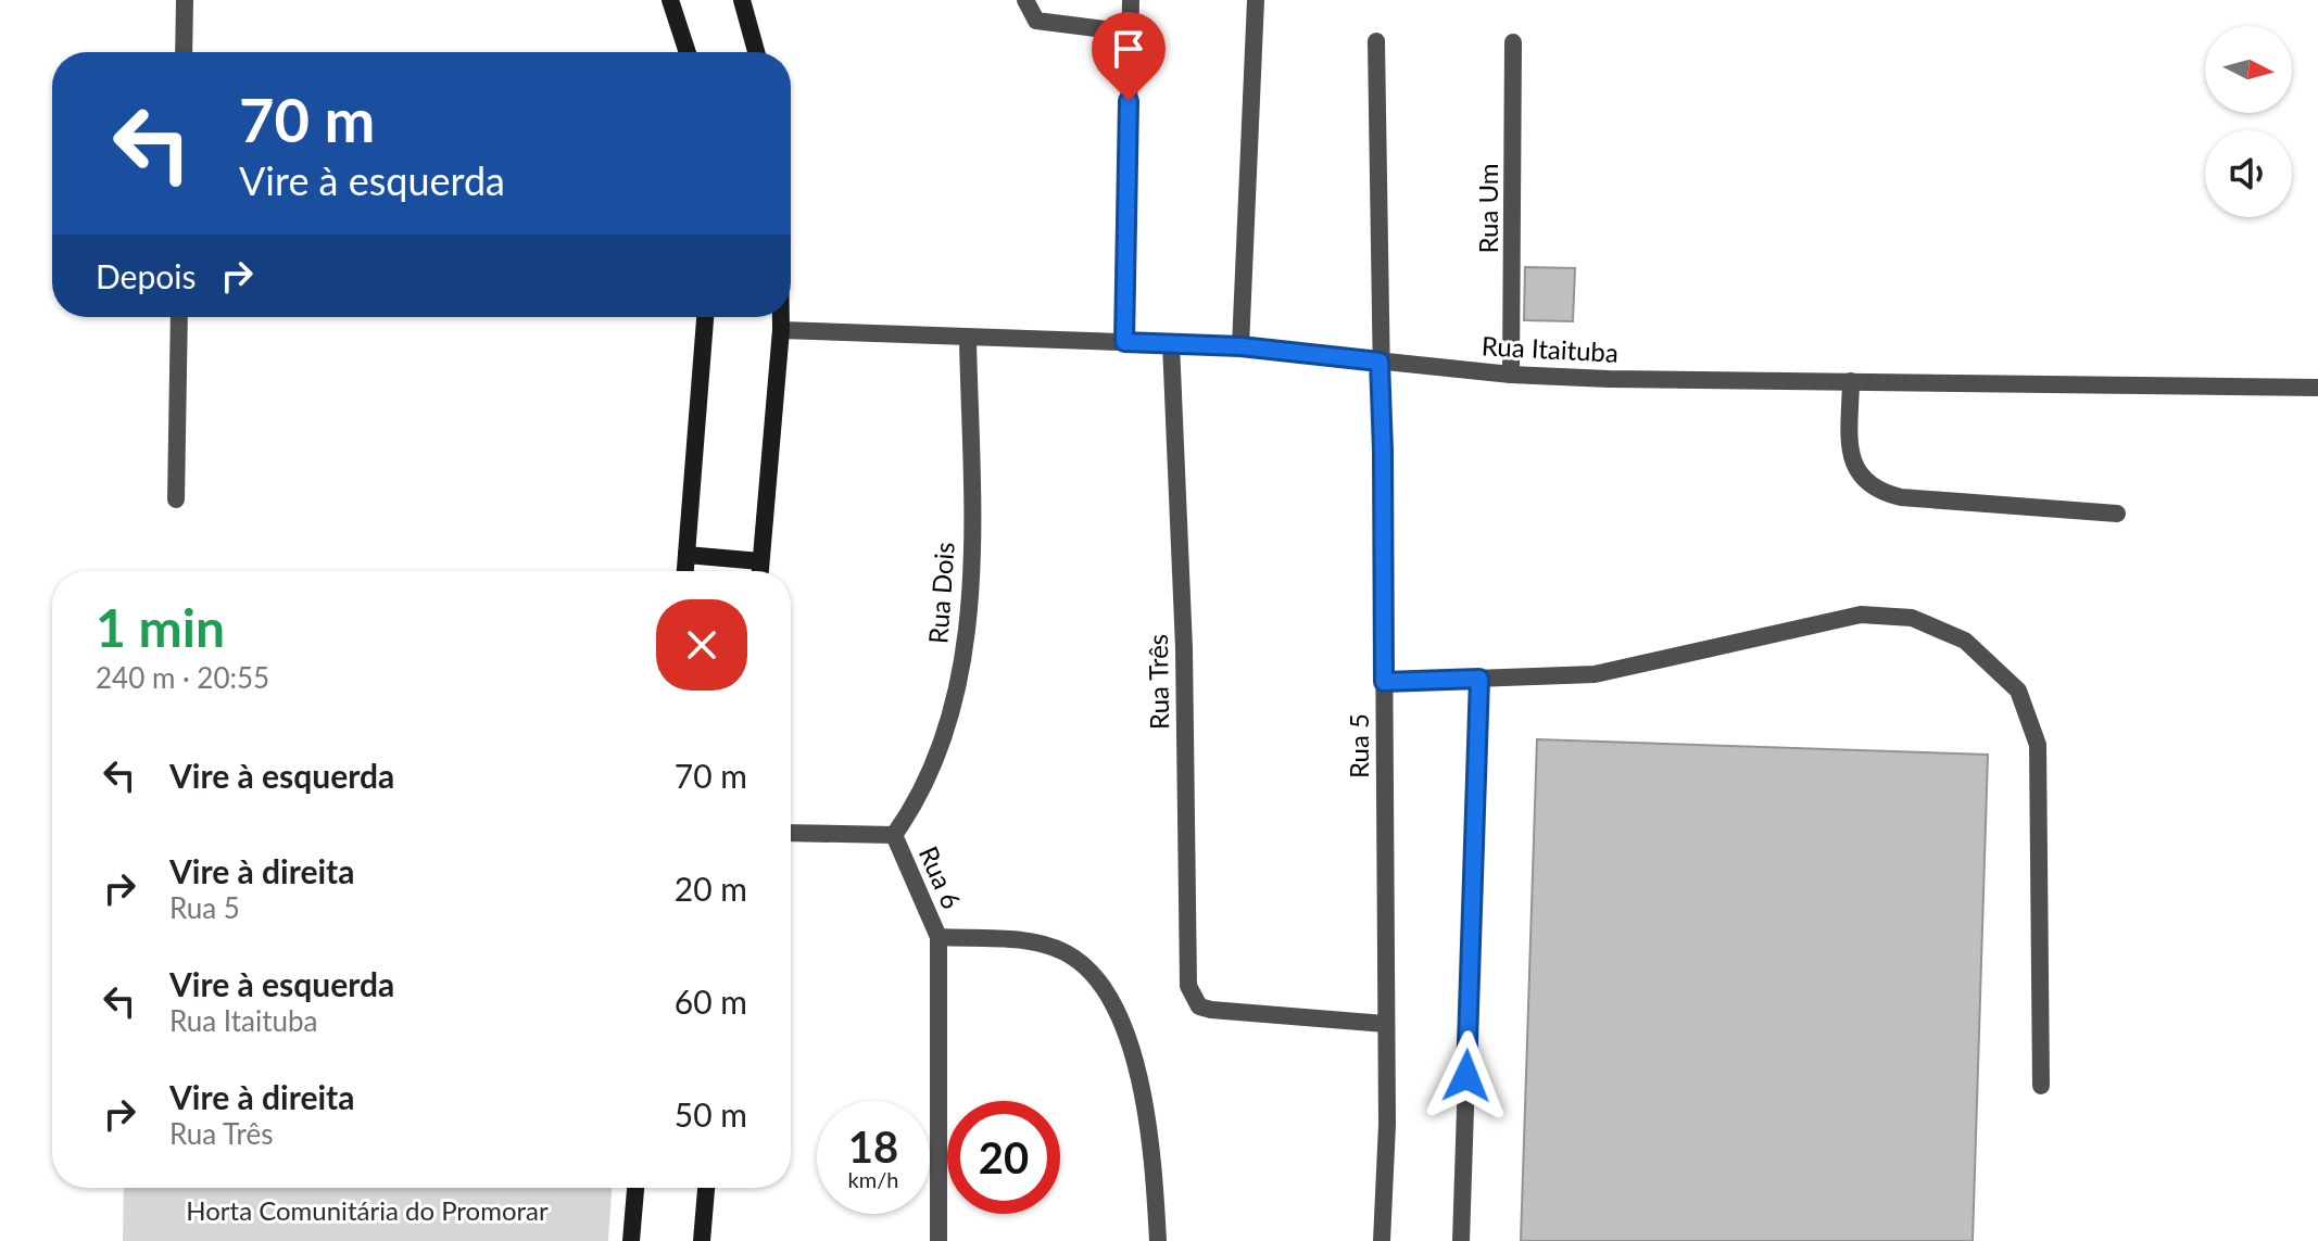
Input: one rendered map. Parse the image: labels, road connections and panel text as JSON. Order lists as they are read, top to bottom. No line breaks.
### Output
{"streets":{"street":["Rua Um","Rua Itaituba","Rua Dois","Rua Três","Rua 5","Rua 6"]},"crossings":[["Rua Um","Rua Itaituba"],["Rua Itaituba","Rua Dois"],["Rua Itaituba","Rua Três"],["Rua Itaituba","Rua 5"],["Rua Dois","Rua 6"],["Rua Três","Rua 5"]],"parks":["Horta Comunitária do Promorar"],"north":"right","page":{"turn":["70 m","Vire à esquerda"],"then":"Depois","heading":["1 min","240 m · 20:55"],"list":[{"name":"Vire à esquerda","value":"70 m"},{"name":"Vire à direita","note":"Rua 5","value":"20 m"},{"name":"Vire à esquerda","note":"Rua Itaituba","value":"60 m"},{"name":"Vire à direita","note":"Rua Três","value":"50 m"}],"speed":"18 km/h","limit":"20"}}
